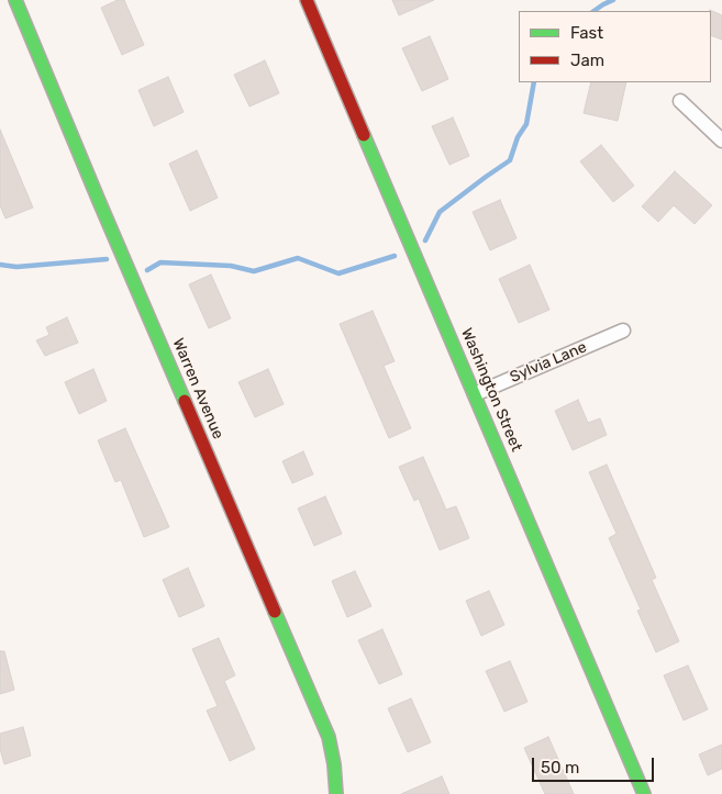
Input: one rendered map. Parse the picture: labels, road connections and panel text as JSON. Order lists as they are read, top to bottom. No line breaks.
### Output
{"streets":{"street":["Sylvia Lane","Warren Avenue","Washington Street"]},"crossings":[["Sylvia Lane","Washington Street"]],"legend":["Fast","Jam"],"scale_bar":"50 m"}
